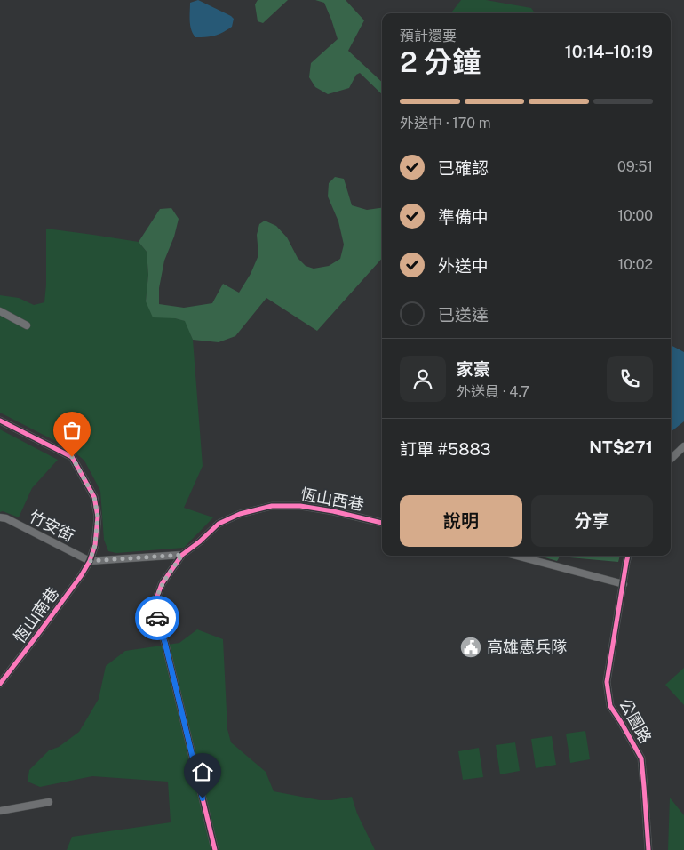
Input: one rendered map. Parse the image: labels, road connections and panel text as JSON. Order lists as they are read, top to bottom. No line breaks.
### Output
{"streets":{"street":["恆山西巷","竹安街","恆山南巷","公園路"]},"crossings":[["竹安街","恆山南巷"]],"places":{"public building":["高雄憲兵隊"]},"page":{"heading":["2 分鐘","預計還要","10:14–10:19"],"panel":["家豪","外送員 · 4.7","訂單 #5883","NT$271"],"bar":"外送中 · 170 m","list":[["已確認","09:51"],["準備中","10:00"],["外送中","10:02"],"已送達"],"buttons":["說明","分享"]}}
